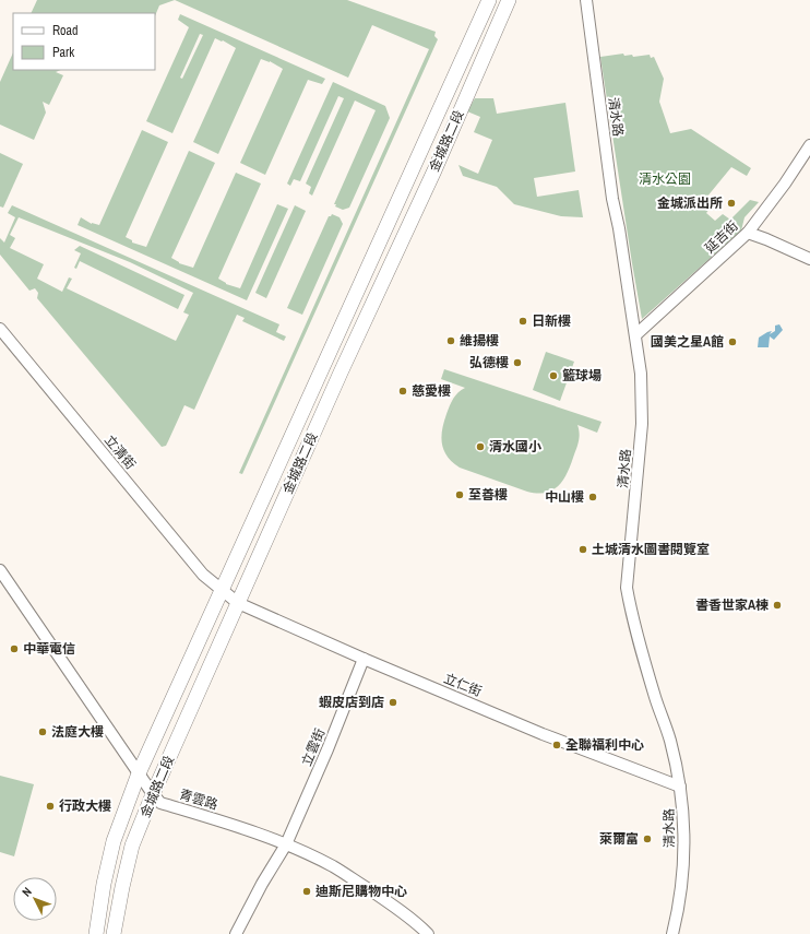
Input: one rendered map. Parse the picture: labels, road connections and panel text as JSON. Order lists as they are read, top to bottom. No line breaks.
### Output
{"streets":{"main road":["金城路二段"],"street":["清水路","延吉街","立清街","立仁街","立雲街","青雲路"]},"crossings":[["清水路","延吉街"],["清水路","立仁街"],["金城路二段","立清街"],["金城路二段","立仁街"],["金城路二段","青雲路"],["立清街","立仁街"],["立仁街","立雲街"],["立雲街","青雲路"]],"parks":["清水公園"],"places":["金城派出所","日新樓","維揚樓","國美之星A館","弘德樓","籃球場","慈愛樓","清水國小","至善樓","中山樓","土城清水圖書閱覽室","書香世家A棟","中華電信","蝦皮店到店","法庭大樓","全聯福利中心","行政大樓","萊爾富","迪斯尼購物中心"],"legend":["Road","Park"],"north":"top left"}
